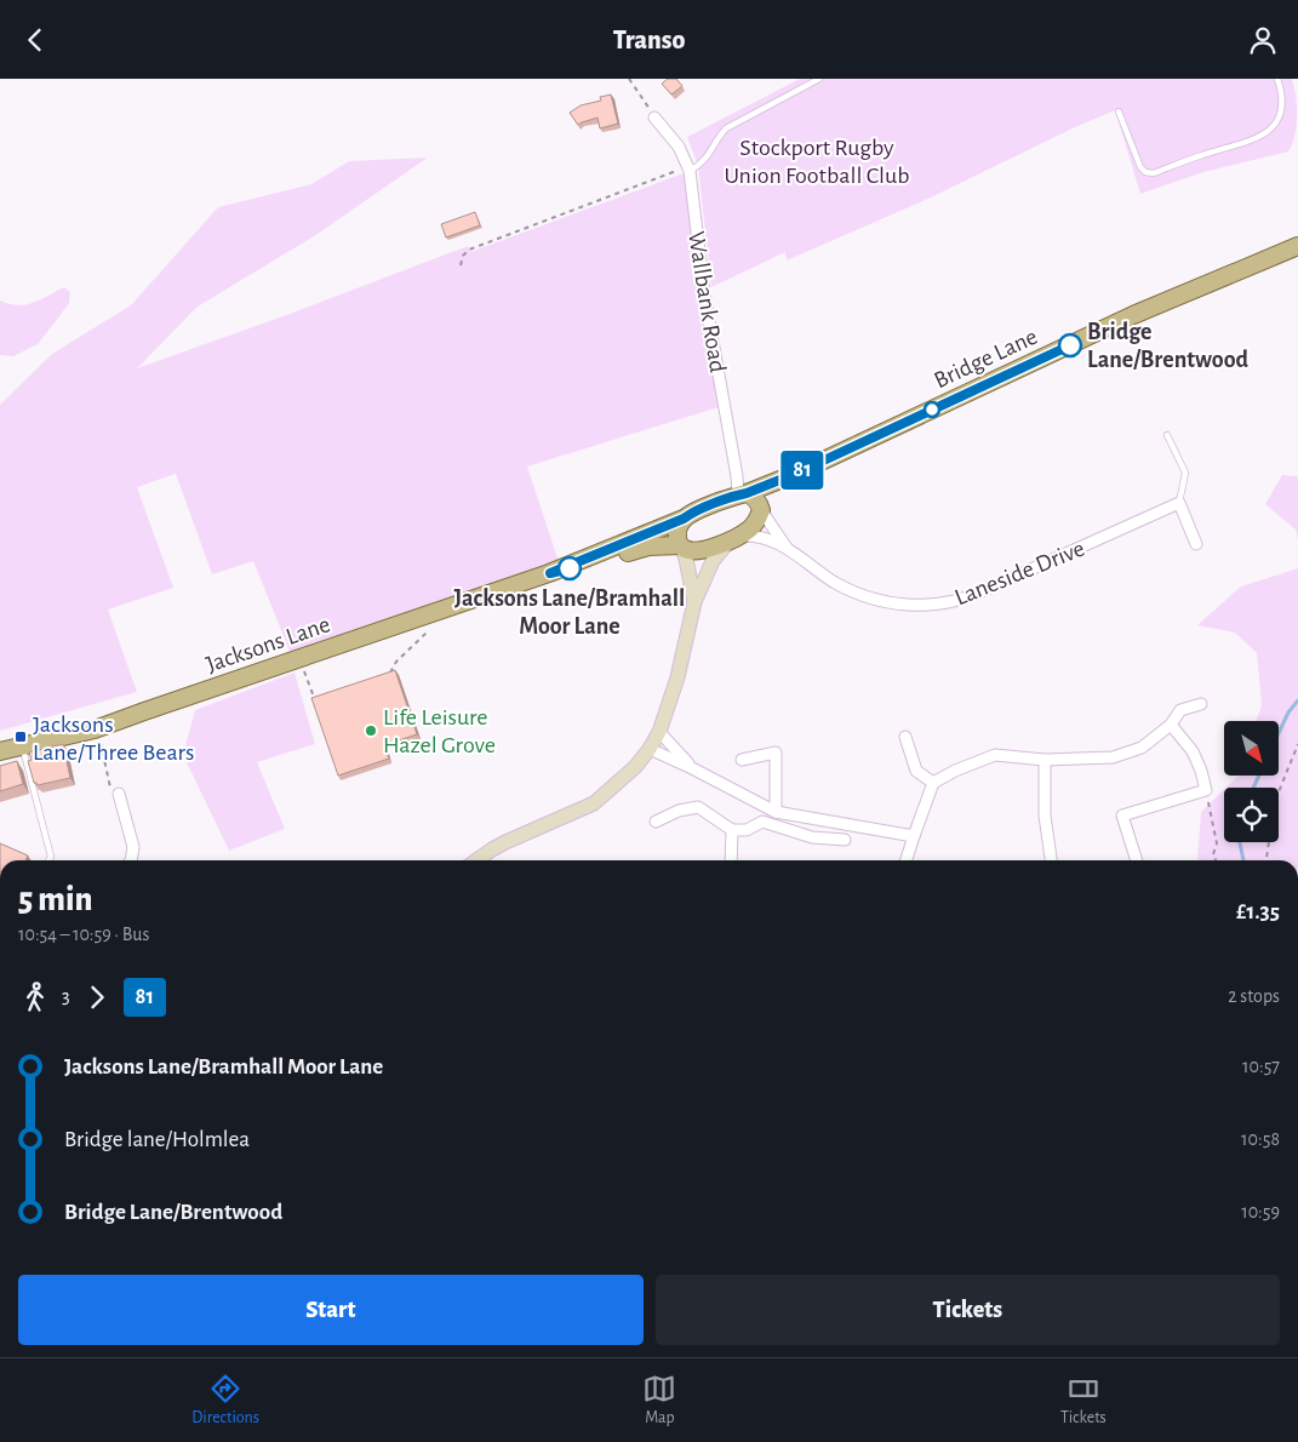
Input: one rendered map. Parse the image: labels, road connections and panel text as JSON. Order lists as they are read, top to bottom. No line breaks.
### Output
{"streets":{"main road":["Bridge Lane","Jacksons Lane"],"street":["Wallbank Road","Laneside Drive"]},"crossings":[["Wallbank Road","Bridge Lane"],["Bridge Lane","Laneside Drive"],["Bridge Lane","Jacksons Lane"],["Laneside Drive","Jacksons Lane"]],"parks":["Stockport Rugby Union Football Club"],"places":{"other":["Bridge Lane/Brentwood","Jacksons Lane/Bramhall Moor Lane","Life Leisure Hazel Grove"],"transit":["Jacksons Lane/Three Bears"]},"lines":["bus line 81"],"north":"bottom right","page":{"header":"Transo","on_map":"81","heading":["5 min","10:54 – 10:59 · Bus","£1.35"],"legs":["3","81","2 stops"],"list":[{"name":"Jacksons Lane/Bramhall Moor Lane","value":"10:57"},{"name":"Bridge lane/Holmlea","value":"10:58"},{"name":"Bridge Lane/Brentwood","value":"10:59"}],"buttons":["Start","Tickets"],"tabs":["Directions","Map","Tickets"]}}
